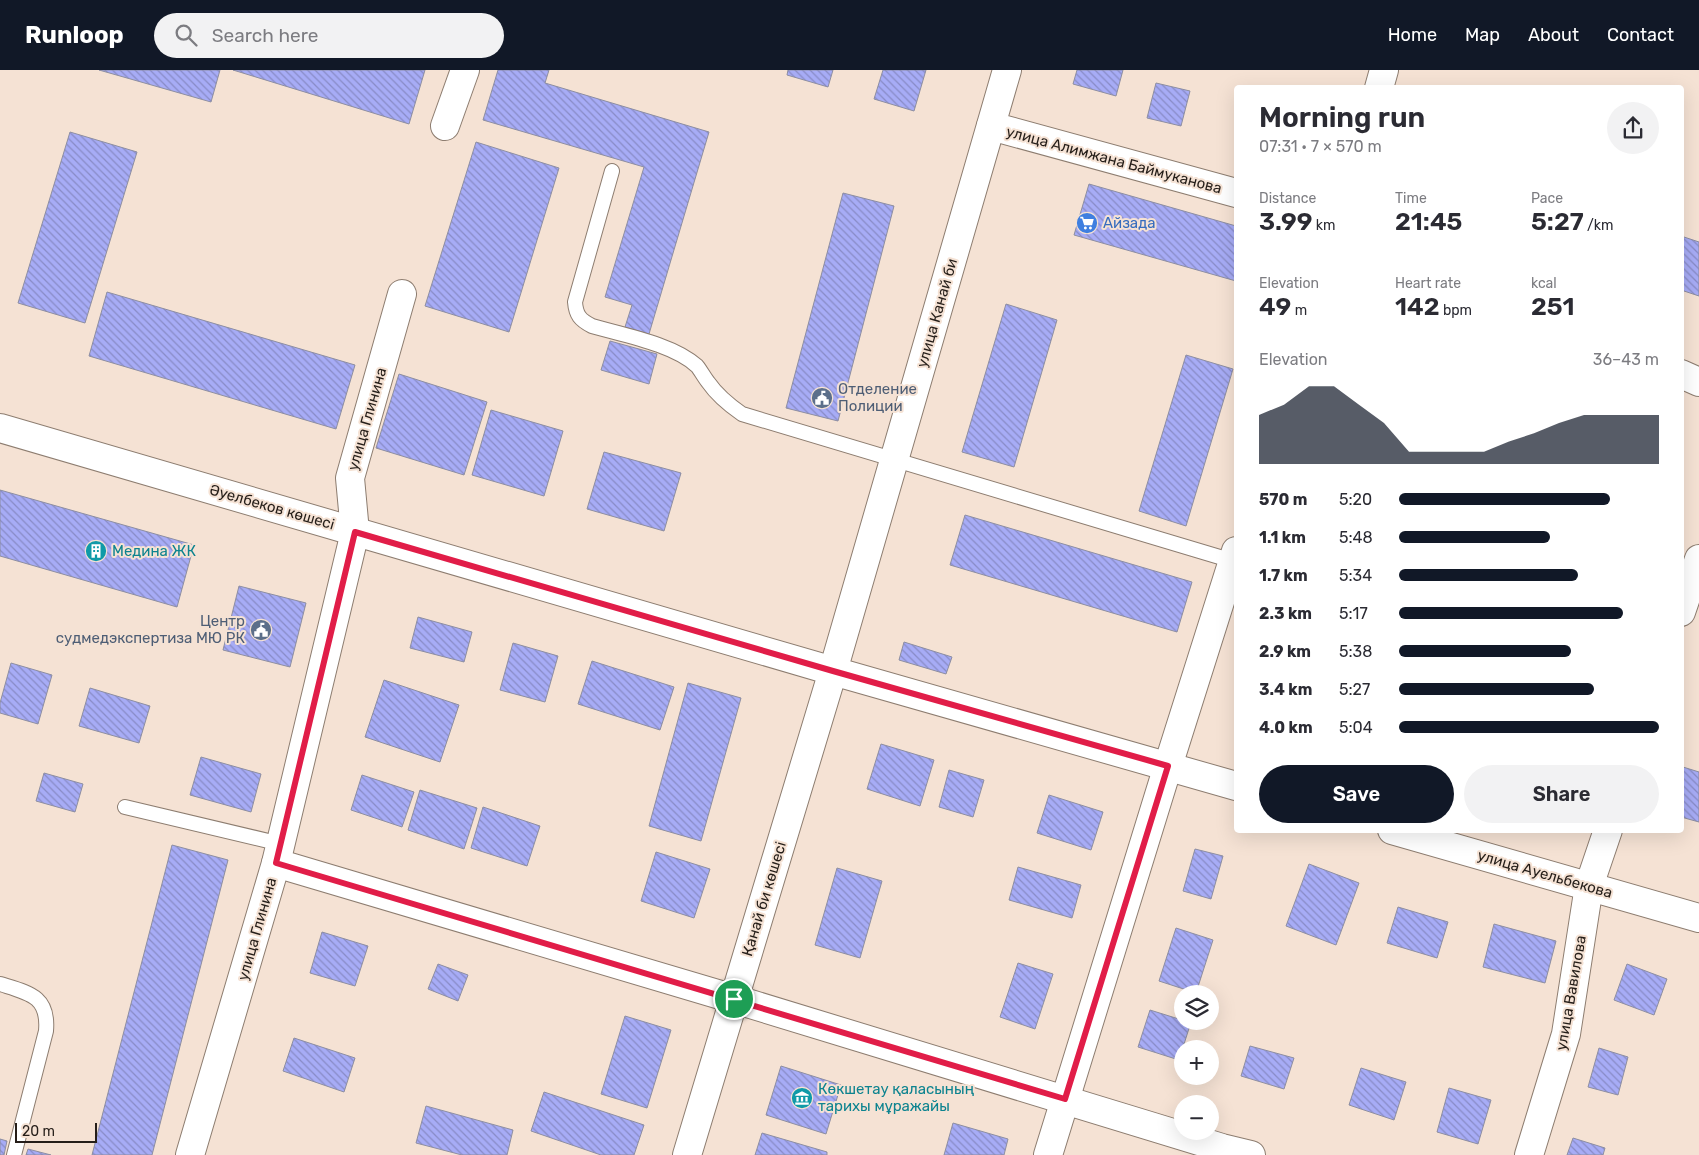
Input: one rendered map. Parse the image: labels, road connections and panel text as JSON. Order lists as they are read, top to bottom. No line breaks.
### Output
{"streets":{"street":["улица Алимжана Баймуканова","улица Канай би","улица Глинина","Әуелбеков көшесі","улица Ауельбекова","Қанай би көшесі","улица Вавилова"]},"crossings":[["улица Алимжана Баймуканова","улица Канай би"],["улица Канай би","Әуелбеков көшесі"],["улица Канай би","Қанай би көшесі"],["улица Глинина","Әуелбеков көшесі"],["Әуелбеков көшесі","Қанай би көшесі"],["улица Ауельбекова","улица Вавилова"]],"places":{"supermarket":["Айзада"],"public building":["Отделение Полиции","Центр судмедэкспертиза МЮ РК"],"building":["Медина ЖК"],"museum":["Көкшетау қаласының тарихы мұражайы"]},"scale_bar":"20 m","page":{"header":"Runloop","search":"Search here","nav":["Home","Map","About","Contact"],"heading":["Morning run","07:31 · 7 × 570 m"],"stats":[["Distance","3.99 km"],["Time","21:45"],["Pace","5:27 /km"],["Elevation","49 m"],["Heart rate","142 bpm"],["kcal","251"]],"chart":["Elevation","36–43 m"],"list":[{"name":"570 m","note":"5:20"},{"name":"1.1 km","note":"5:48"},{"name":"1.7 km","note":"5:34"},{"name":"2.3 km","note":"5:17"},{"name":"2.9 km","note":"5:38"},{"name":"3.4 km","note":"5:27"},{"name":"4.0 km","note":"5:04"}],"buttons":["Save","Share"],"map_buttons":["+","−"],"scale":"20 m"}}
